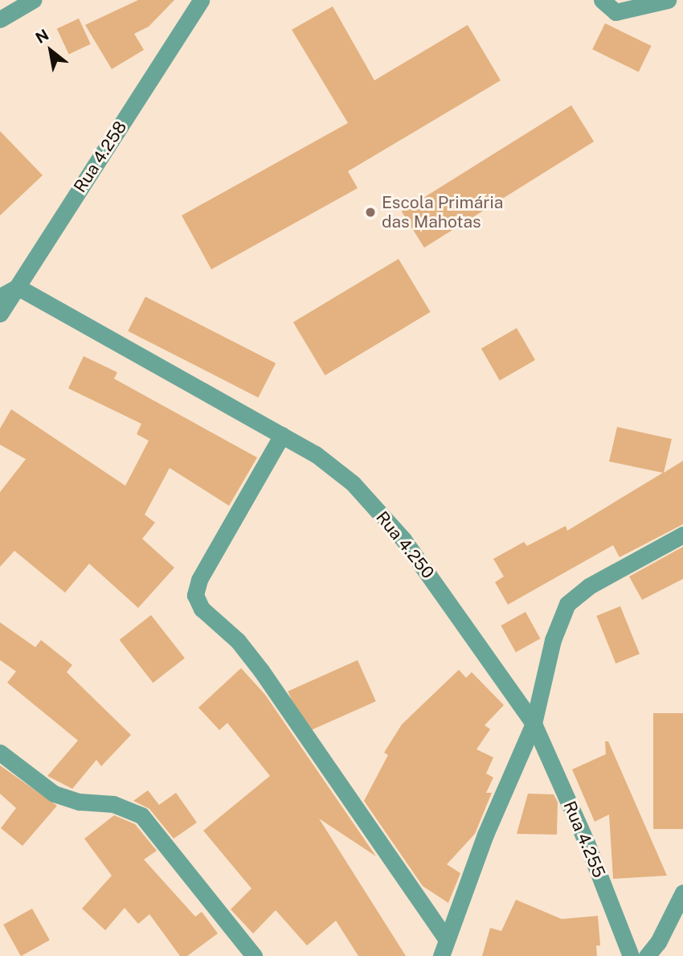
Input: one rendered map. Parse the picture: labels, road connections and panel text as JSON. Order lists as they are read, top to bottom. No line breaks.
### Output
{"streets":{"street":["Rua 4.258","Rua 4.250","Rua 4.255"]},"crossings":[["Rua 4.258","Rua 4.250"],["Rua 4.250","Rua 4.255"]],"places":["Escola Primária das Mahotas"],"north":"top left"}
